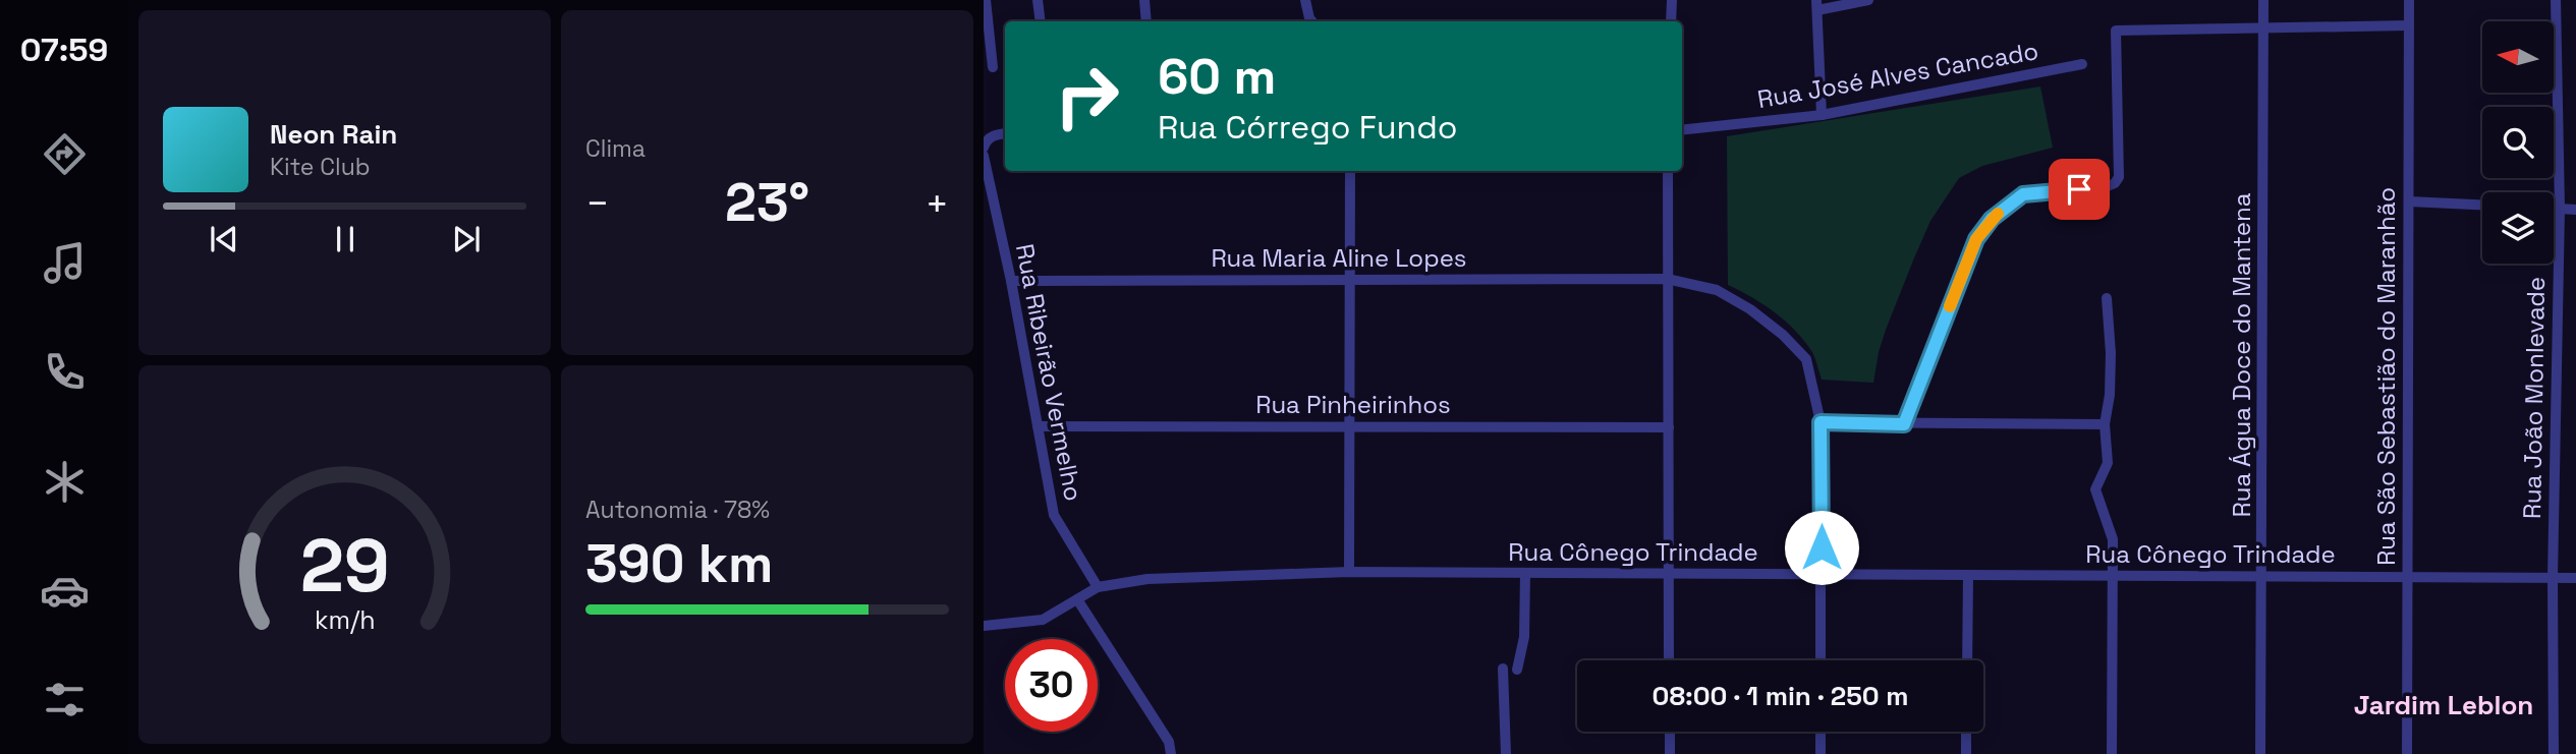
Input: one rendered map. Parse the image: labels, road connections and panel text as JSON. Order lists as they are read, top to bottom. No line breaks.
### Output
{"streets":{"street":["Rua José Alves Cancado","Rua Maria Aline Lopes","Rua Água Doce do Mantena","Rua Ribeirão Vermelho","Rua São Sebastião do Maranhão","Rua João Monlevade","Rua Pinheirinhos","Rua Cônego Trindade"]},"crossings":[["Rua Maria Aline Lopes","Rua Ribeirão Vermelho"],["Rua Maria Aline Lopes","Rua Cônego Trindade"],["Rua Água Doce do Mantena","Rua Cônego Trindade"],["Rua Ribeirão Vermelho","Rua Pinheirinhos"],["Rua Ribeirão Vermelho","Rua Cônego Trindade"],["Rua São Sebastião do Maranhão","Rua Cônego Trindade"],["Rua João Monlevade","Rua Cônego Trindade"]],"districts":["Jardim Leblon"],"north":"left","page":{"tabs":"07:59","tile":["Clima",["Autonomia · 78%","390 km"]],"turn":["60 m","Rua Córrego Fundo"],"song":["Neon Rain","Kite Club"],"heat":["−","23°","+"],"limit":"30","trip":"08:00 · 1 min · 250 m","gauge":["29","km/h"]}}
